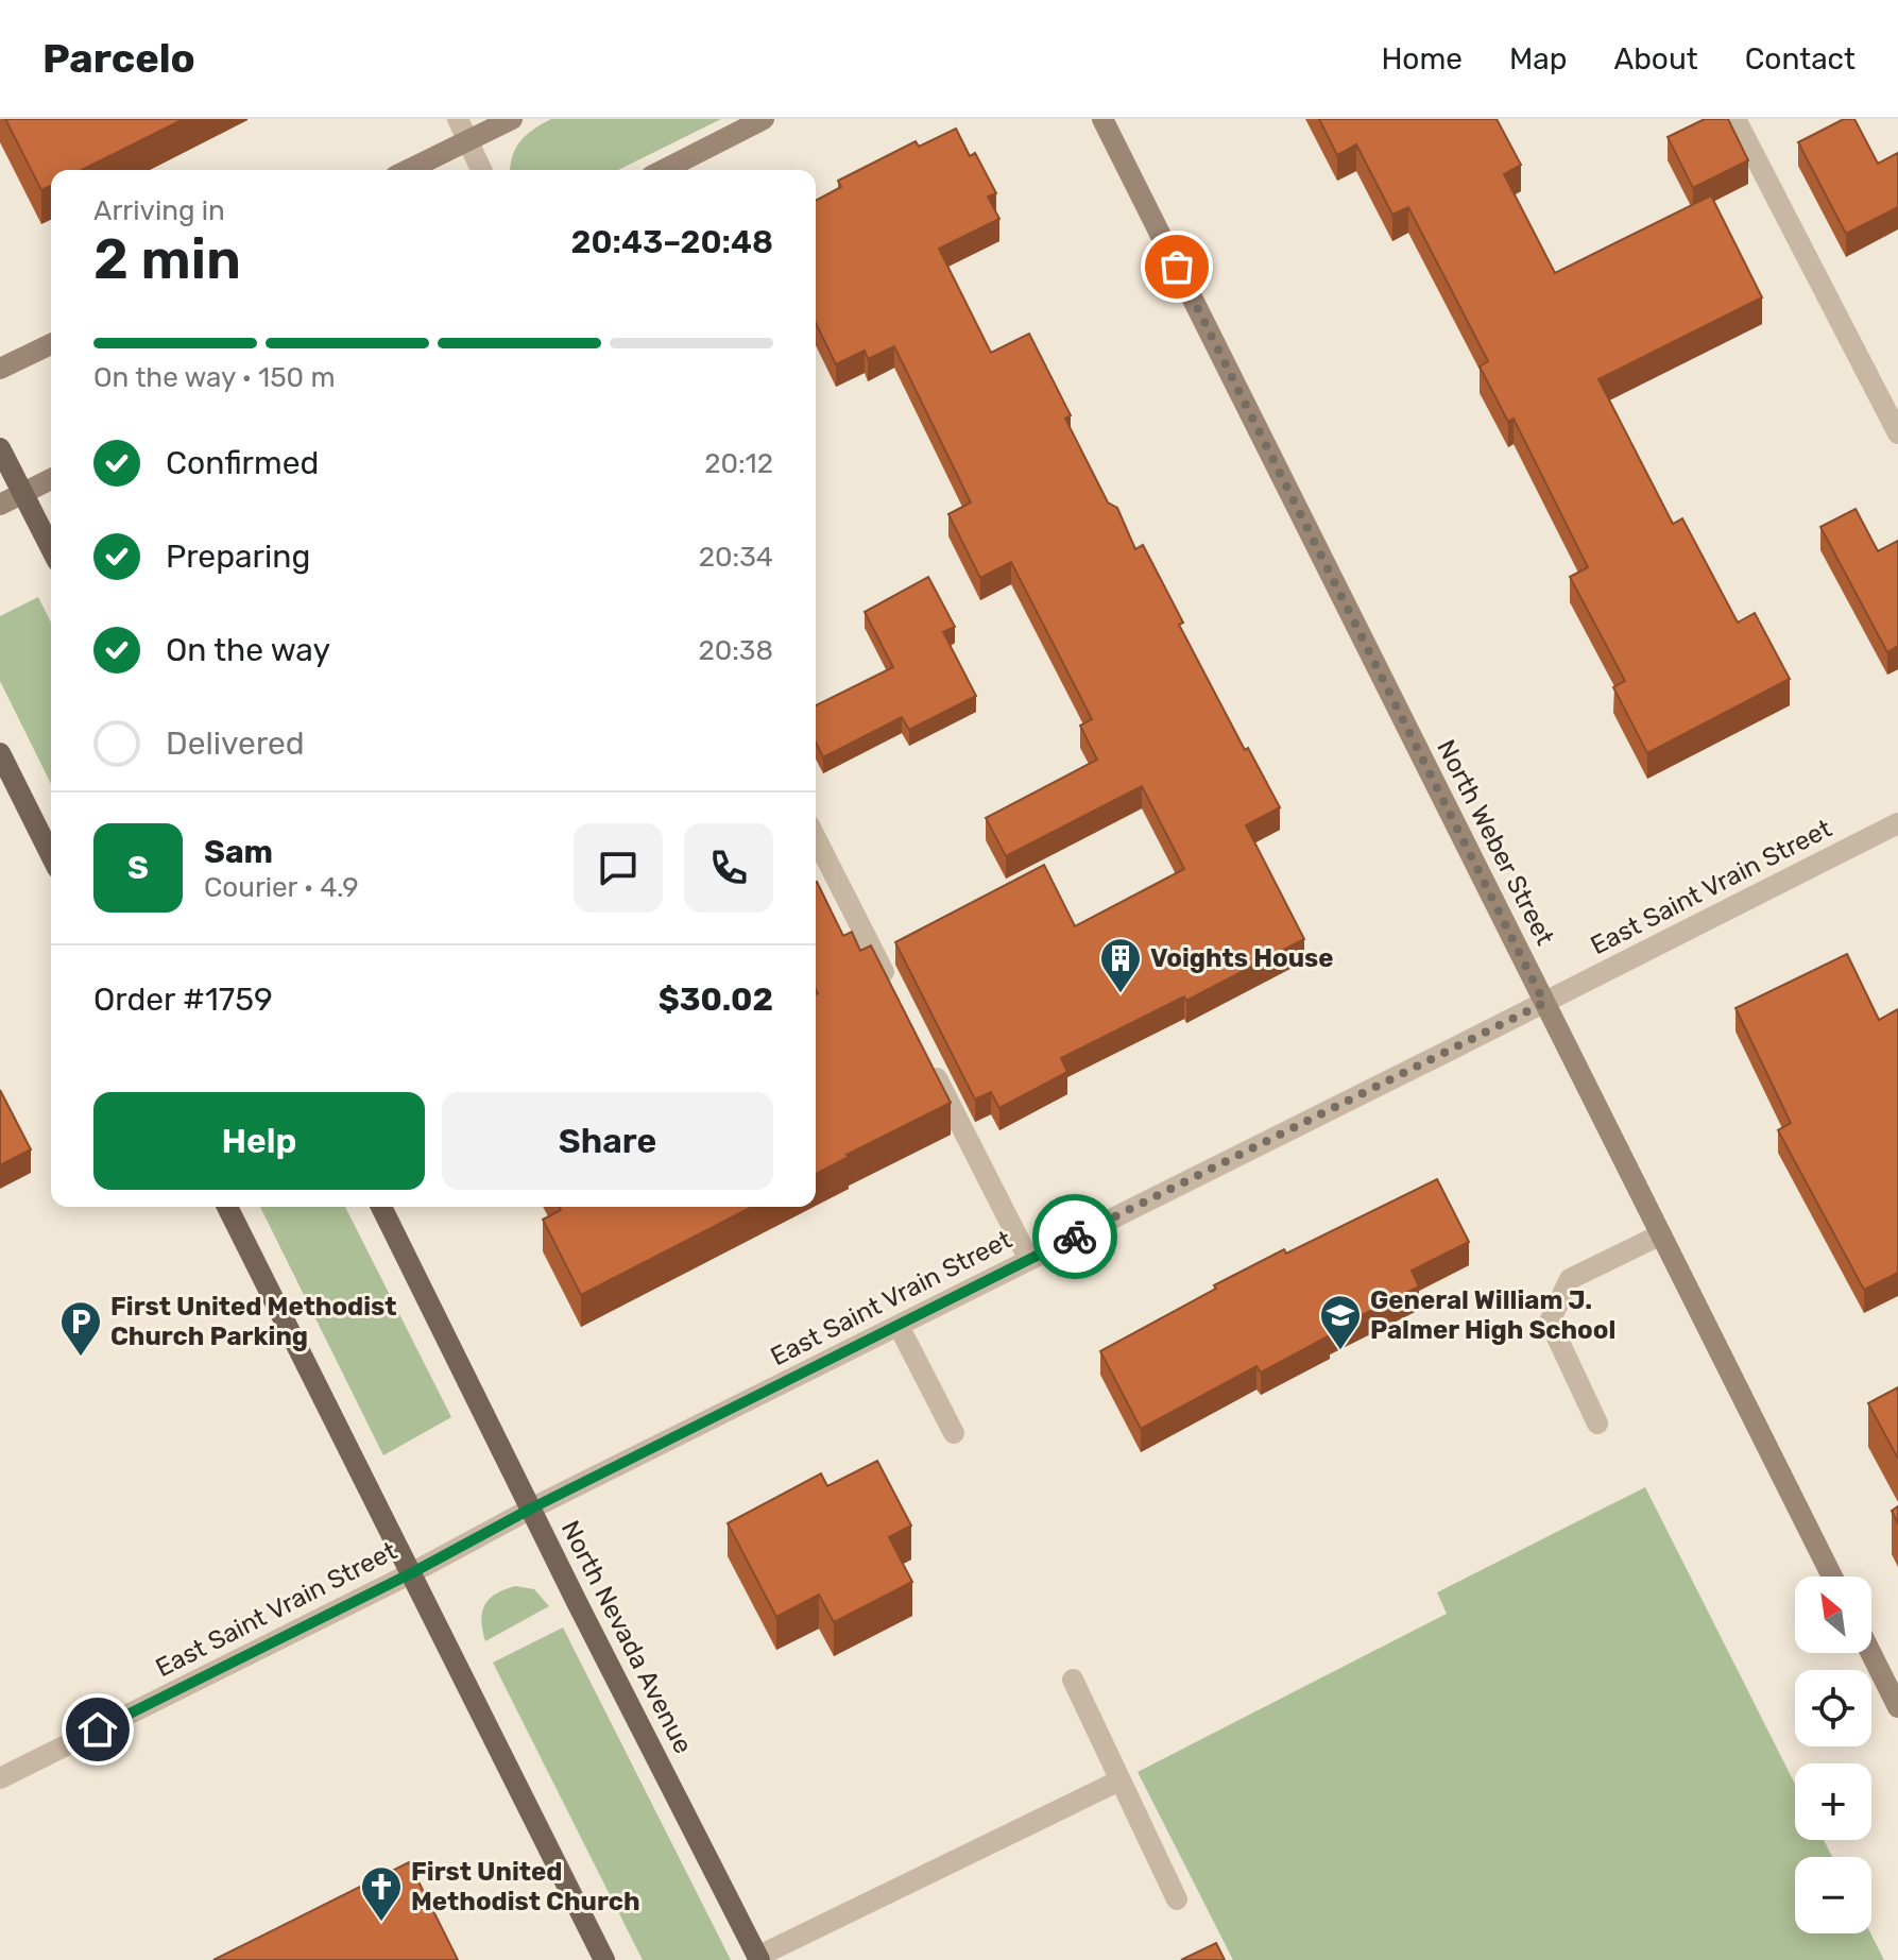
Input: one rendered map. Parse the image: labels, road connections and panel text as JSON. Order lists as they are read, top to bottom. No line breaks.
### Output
{"streets":{"main road":["North Nevada Avenue"],"street":["North Weber Street","East Saint Vrain Street"]},"crossings":[["North Weber Street","East Saint Vrain Street"],["East Saint Vrain Street","North Nevada Avenue"]],"places":{"building":["Voights House"],"school or university":["General William J. Palmer High School"],"parking":["First United Methodist Church Parking"],"church":["First United Methodist Church"]},"north":"top left","page":{"header":"Parcelo","nav":["Home","Map","About","Contact"],"heading":["2 min","Arriving in","20:43–20:48"],"panel":["Sam","Courier · 4.9","Order #1759","$30.02"],"bar":"On the way · 150 m","list":[["Confirmed","20:12"],["Preparing","20:34"],["On the way","20:38"],"Delivered"],"round":"S","buttons":["Help","Share"],"map_buttons":["+","−"]}}
